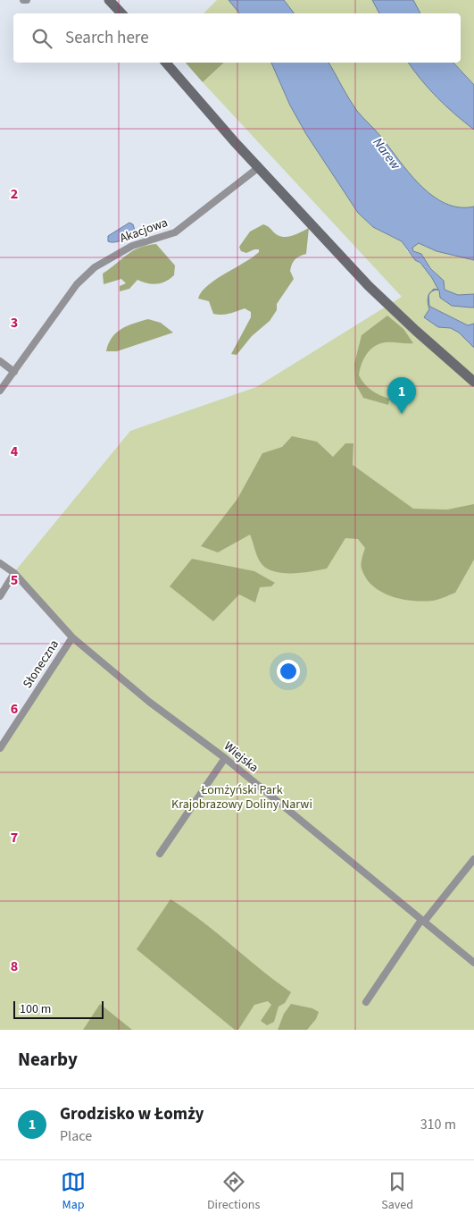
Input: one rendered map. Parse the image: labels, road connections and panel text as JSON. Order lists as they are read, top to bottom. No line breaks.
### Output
{"streets":{"street":["Akacjowa","Słoneczna","Wiejska"]},"crossings":[["Słoneczna","Wiejska"]],"water":["Narew"],"parks":["Łomżyński Park Krajobrazowy Doliny Narwi"],"scale_bar":"100 m","page":{"search":"Search here","pins":"1","scale":"100 m","heading":"Nearby","list":[{"mark":"1","name":"Grodzisko w Łomży","note":"Place","value":"310 m"}],"nav":["Map","Directions","Saved"]},"grid":{"rows":["2","3","4","5","6","7","8"]}}
